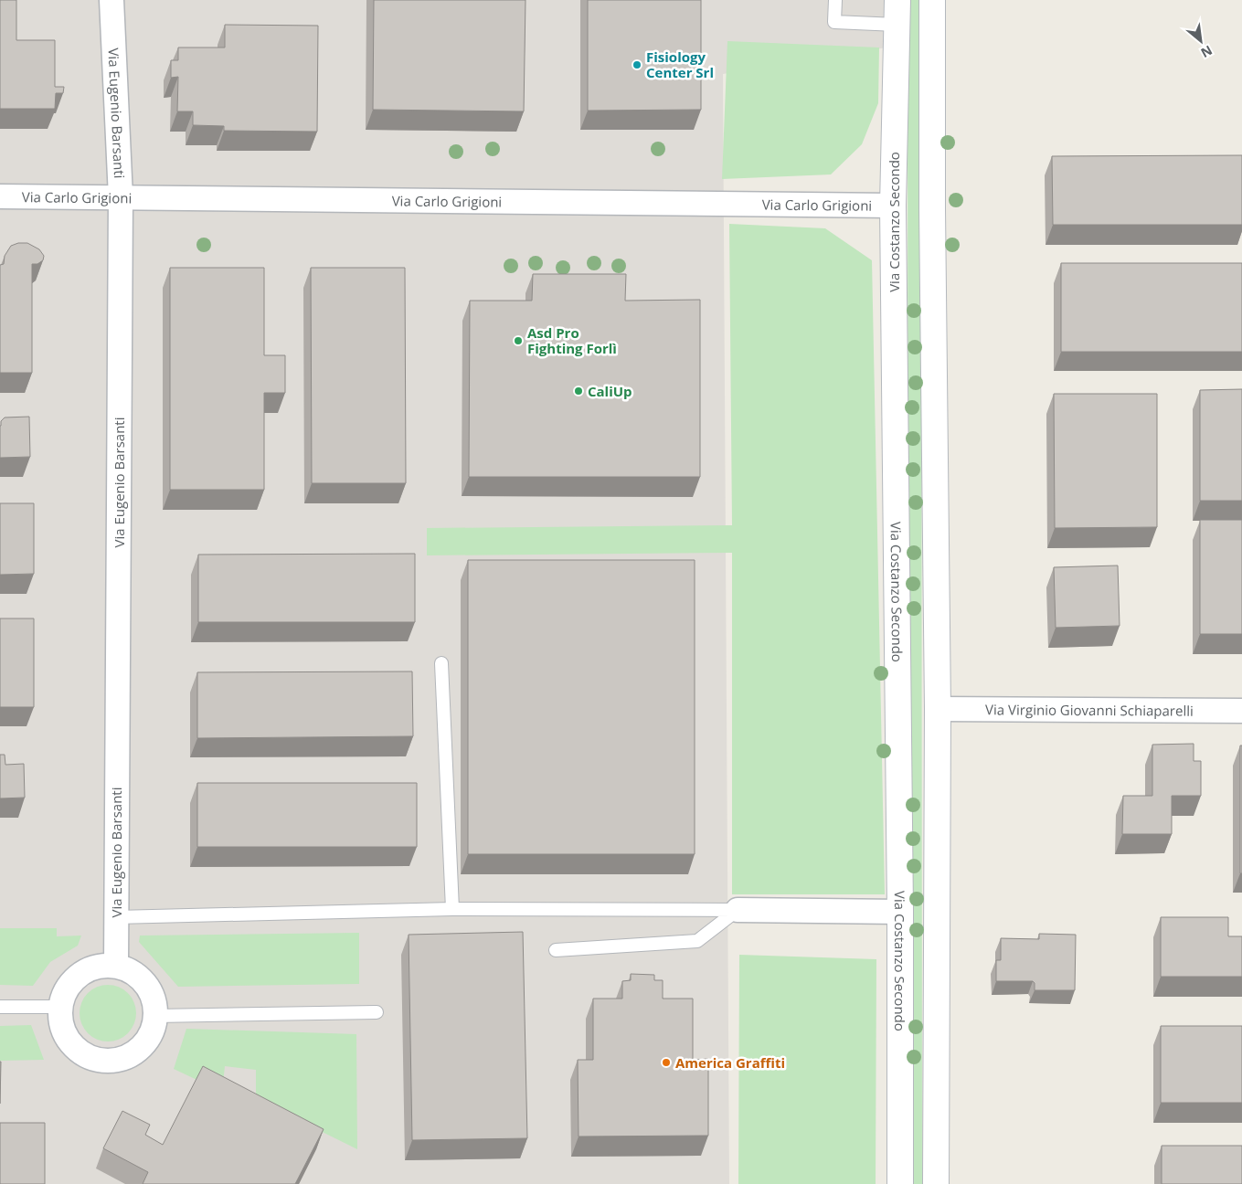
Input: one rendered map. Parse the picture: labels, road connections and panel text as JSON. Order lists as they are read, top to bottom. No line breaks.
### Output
{"streets":{"street":["Via Eugenio Barsanti","Via Carlo Grigioni","Via Costanzo Secondo","Via Virginio Giovanni Schiaparelli"]},"crossings":[["Via Eugenio Barsanti","Via Carlo Grigioni"],["Via Carlo Grigioni","Via Costanzo Secondo"]],"places":["Fisiology Center Srl","Asd Pro Fighting Forlì","CaliUp","America Graffiti"],"north":"bottom right"}
